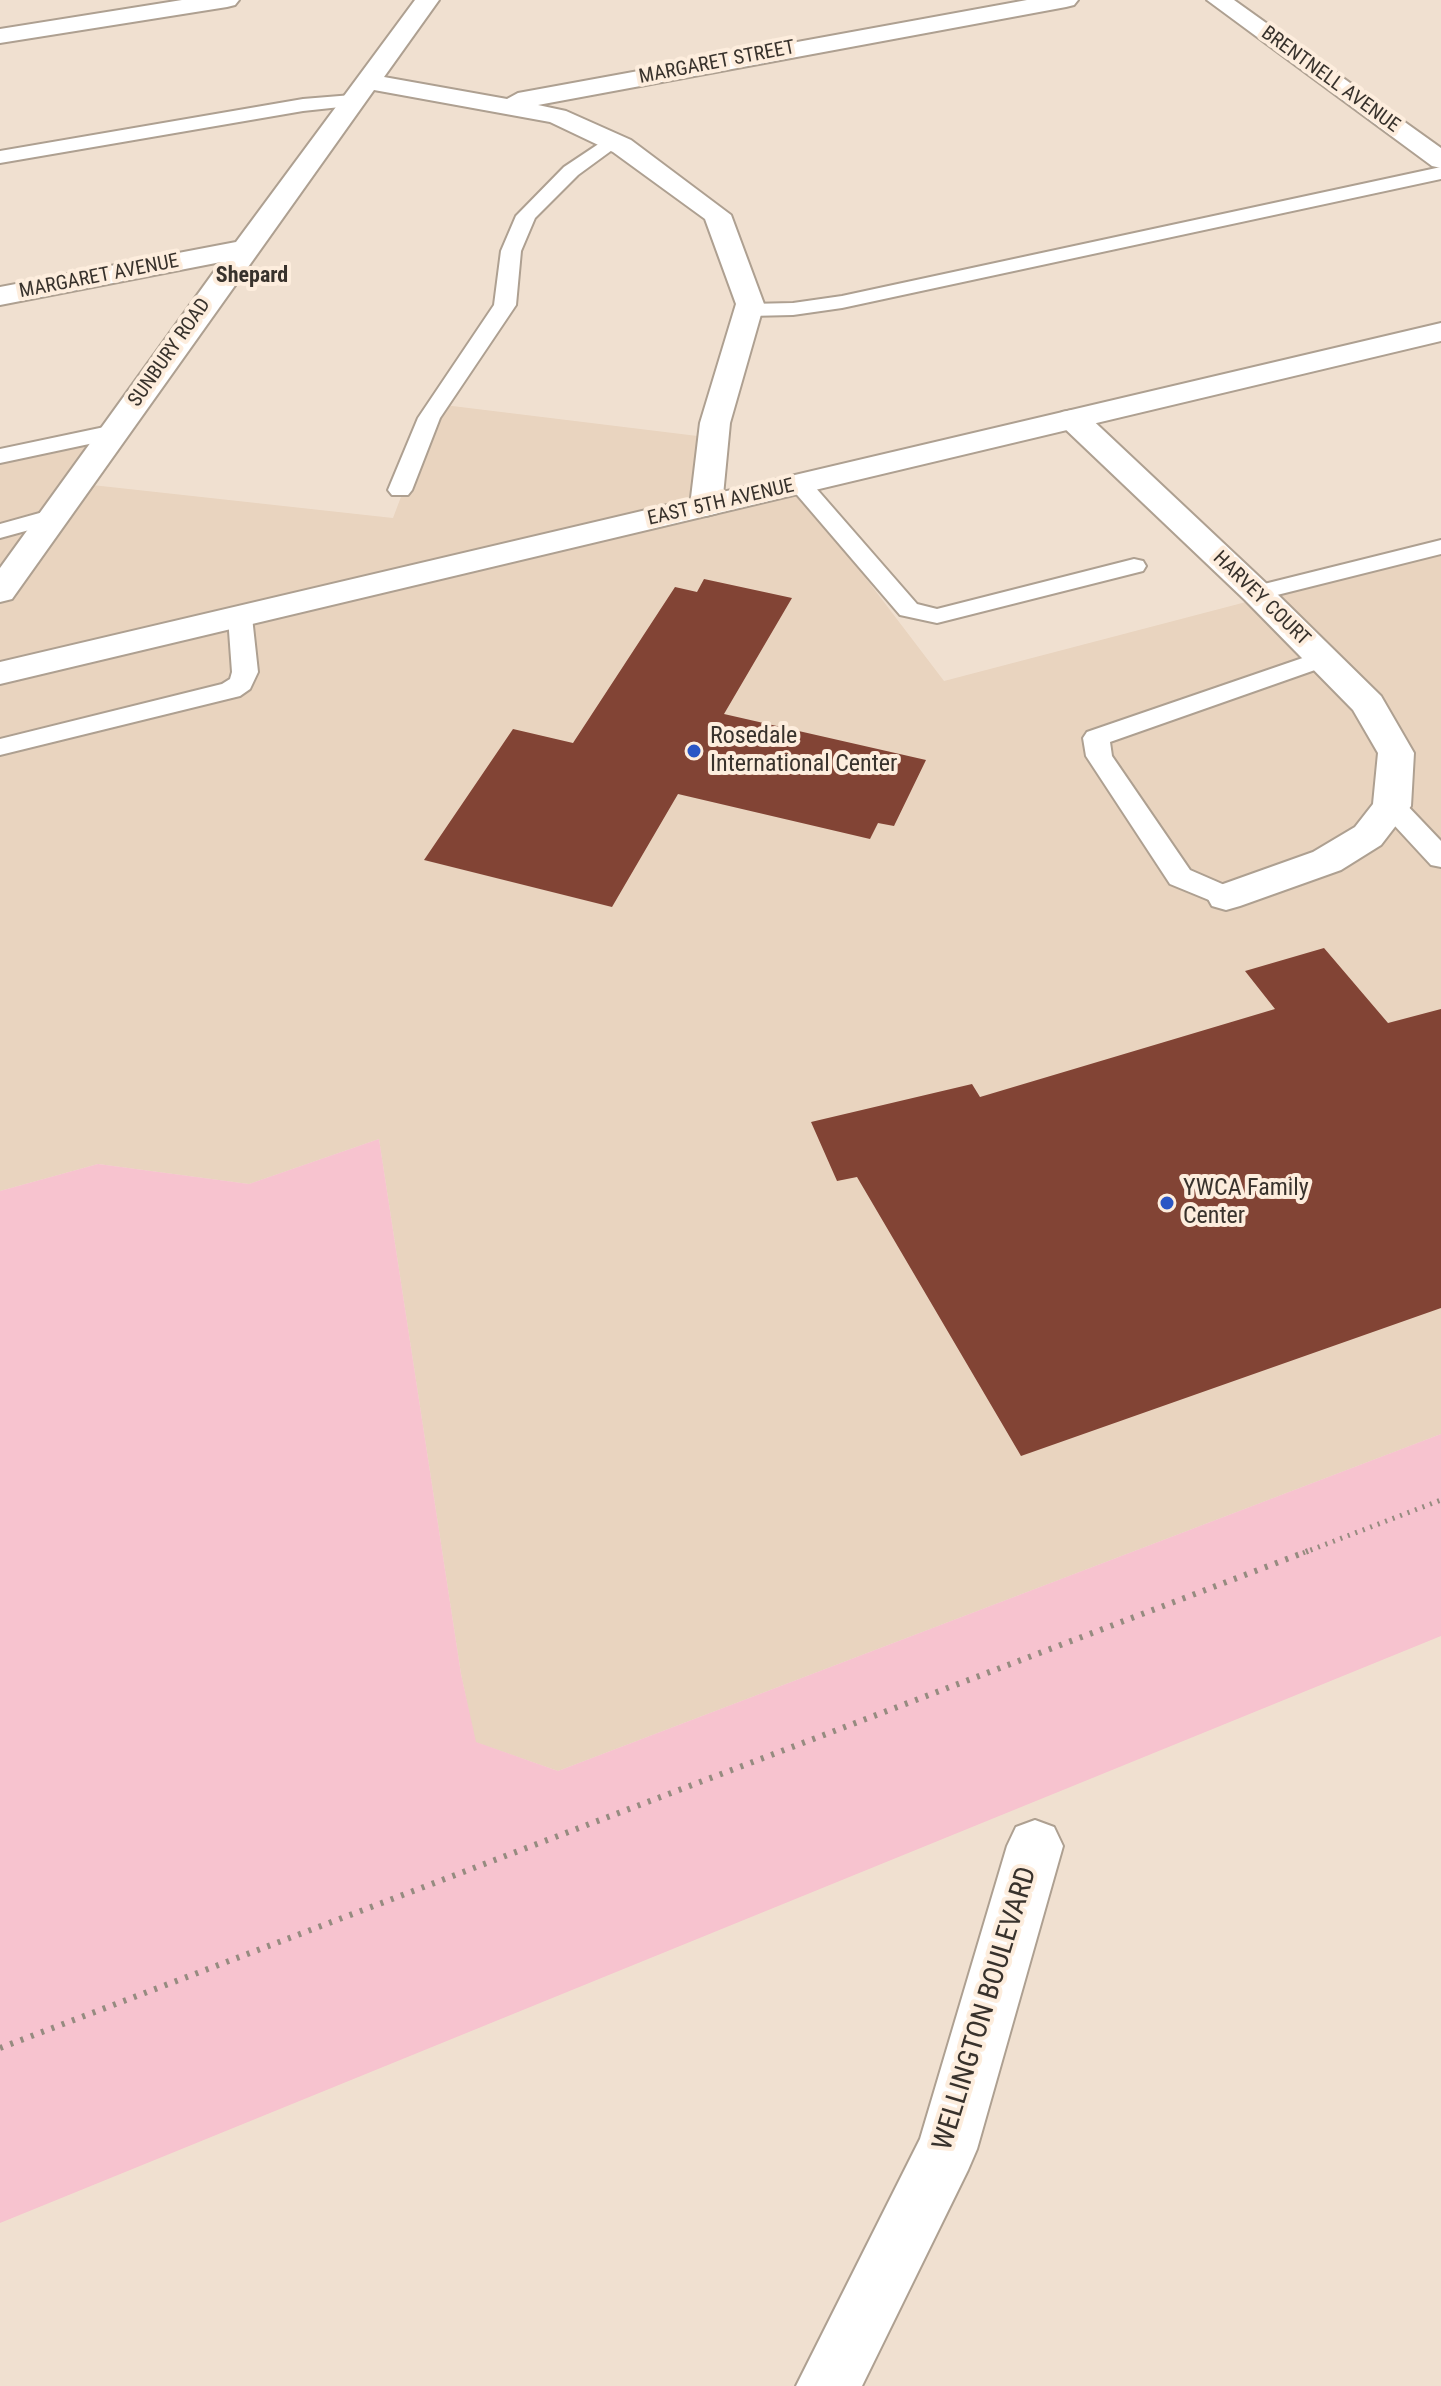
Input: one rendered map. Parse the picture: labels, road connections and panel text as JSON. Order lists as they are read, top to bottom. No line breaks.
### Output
{"streets":{"street":["MARGARET STREET","BRENTNELL AVENUE","MARGARET AVENUE","SUNBURY ROAD","EAST 5TH AVENUE","HARVEY COURT","WELLINGTON BOULEVARD"]},"crossings":[["MARGARET STREET","SUNBURY ROAD"],["MARGARET AVENUE","SUNBURY ROAD"],["EAST 5TH AVENUE","HARVEY COURT"]],"districts":["Shepard"],"places":["Rosedale International Center","YWCA Family Center"]}
